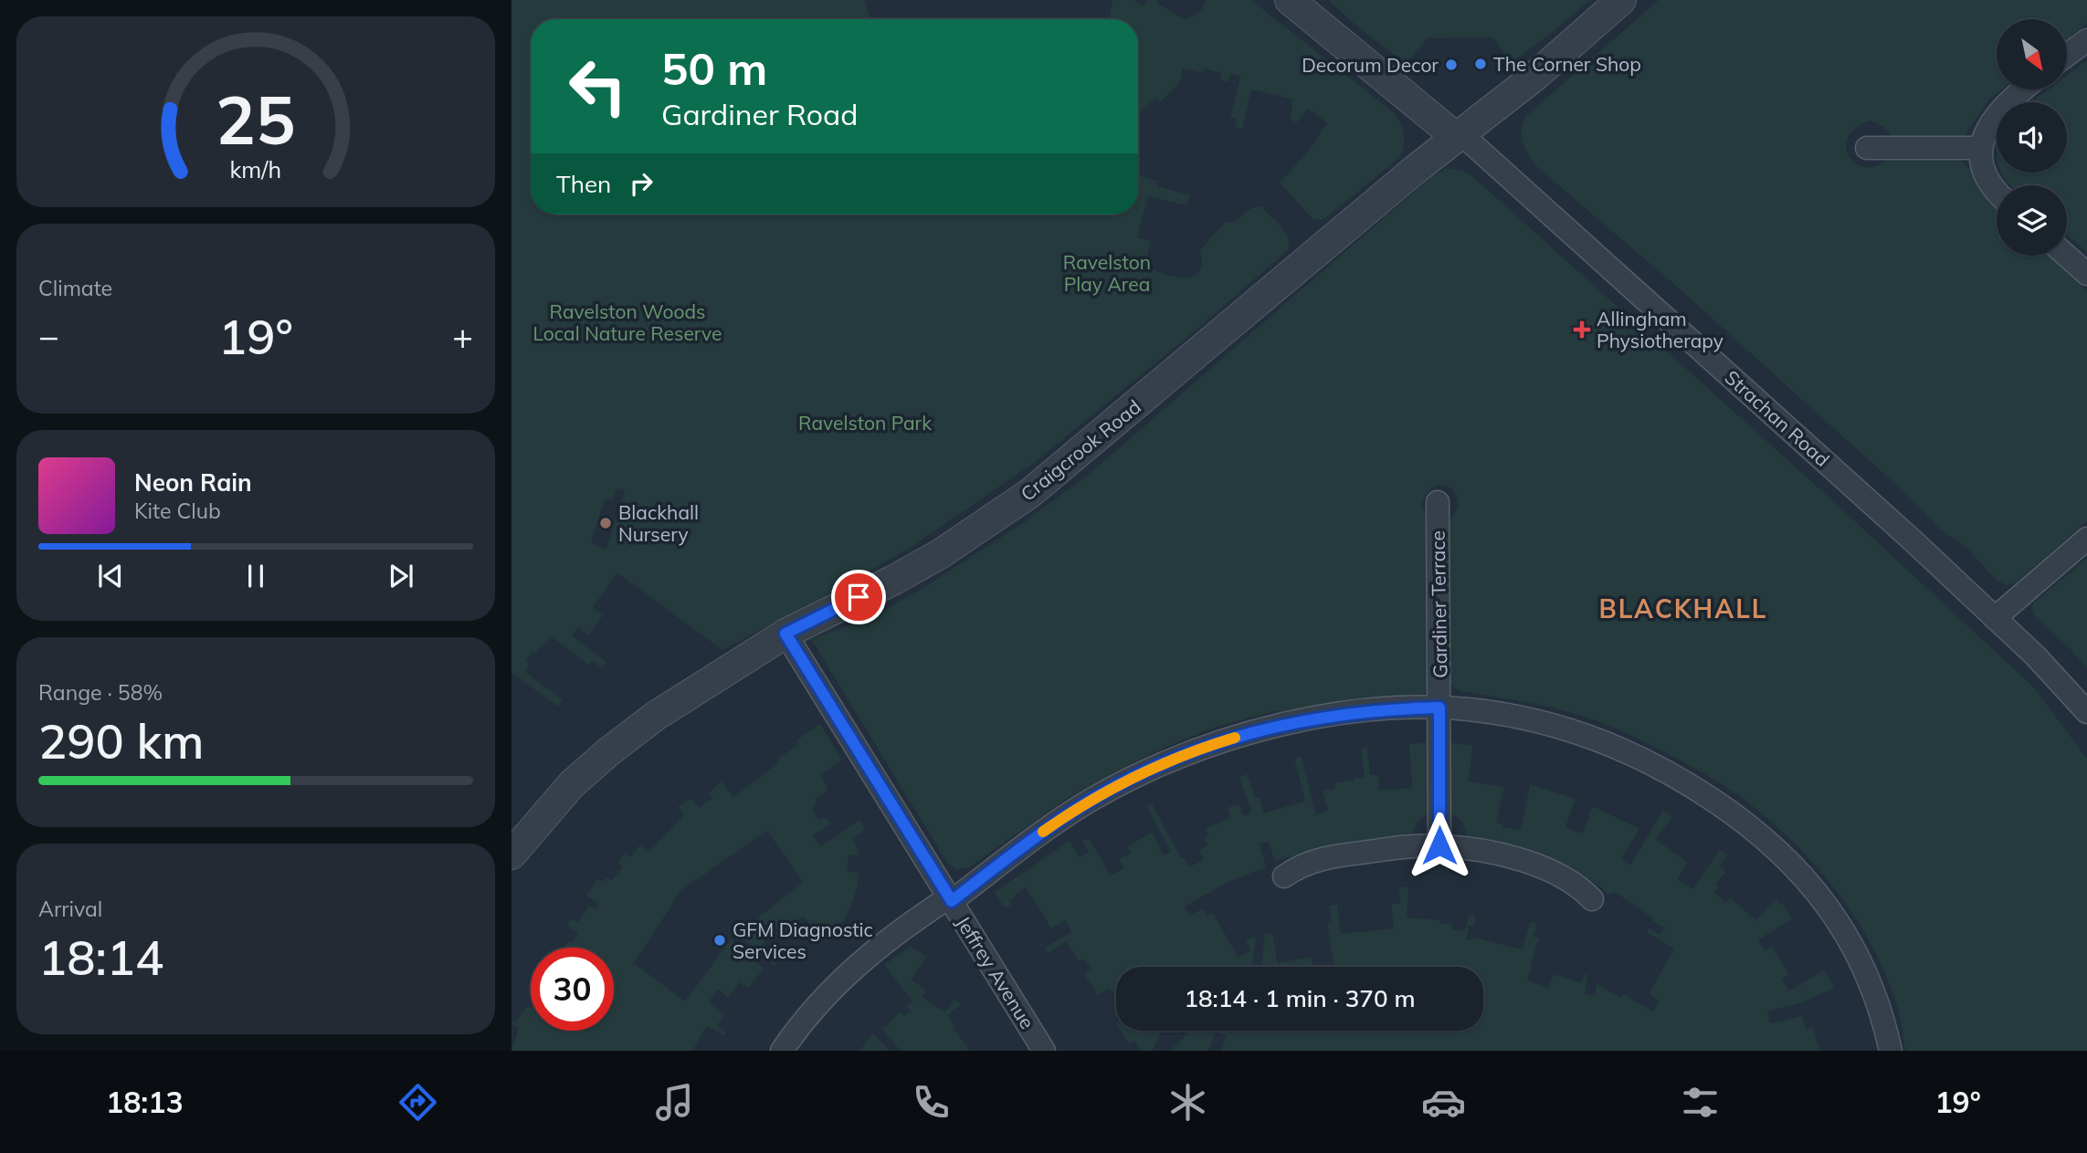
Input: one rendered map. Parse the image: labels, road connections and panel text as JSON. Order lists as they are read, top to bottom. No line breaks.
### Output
{"streets":{"street":["Strachan Road","Craigcrook Road","Gardiner Terrace","Jeffrey Avenue"]},"crossings":[["Strachan Road","Craigcrook Road"],["Craigcrook Road","Jeffrey Avenue"]],"districts":["BLACKHALL"],"parks":["Ravelston Play Area","Ravelston Woods Local Nature Reserve","Ravelston Park"],"places":{"other":["The Corner Shop","Decorum Decor","Blackhall Nursery","GFM Diagnostic Services"],"health":["Allingham Physiotherapy"]},"north":"bottom right","page":{"turn":["50 m","Gardiner Road"],"then":"Then","tile":["Climate",["Range · 58%","290 km"],["Arrival","18:14"]],"heat":["−","19°","+"],"song":["Neon Rain","Kite Club"],"limit":"30","trip":"18:14 · 1 min · 370 m","tabs":["18:13","19°"],"gauge":["25","km/h"]}}
